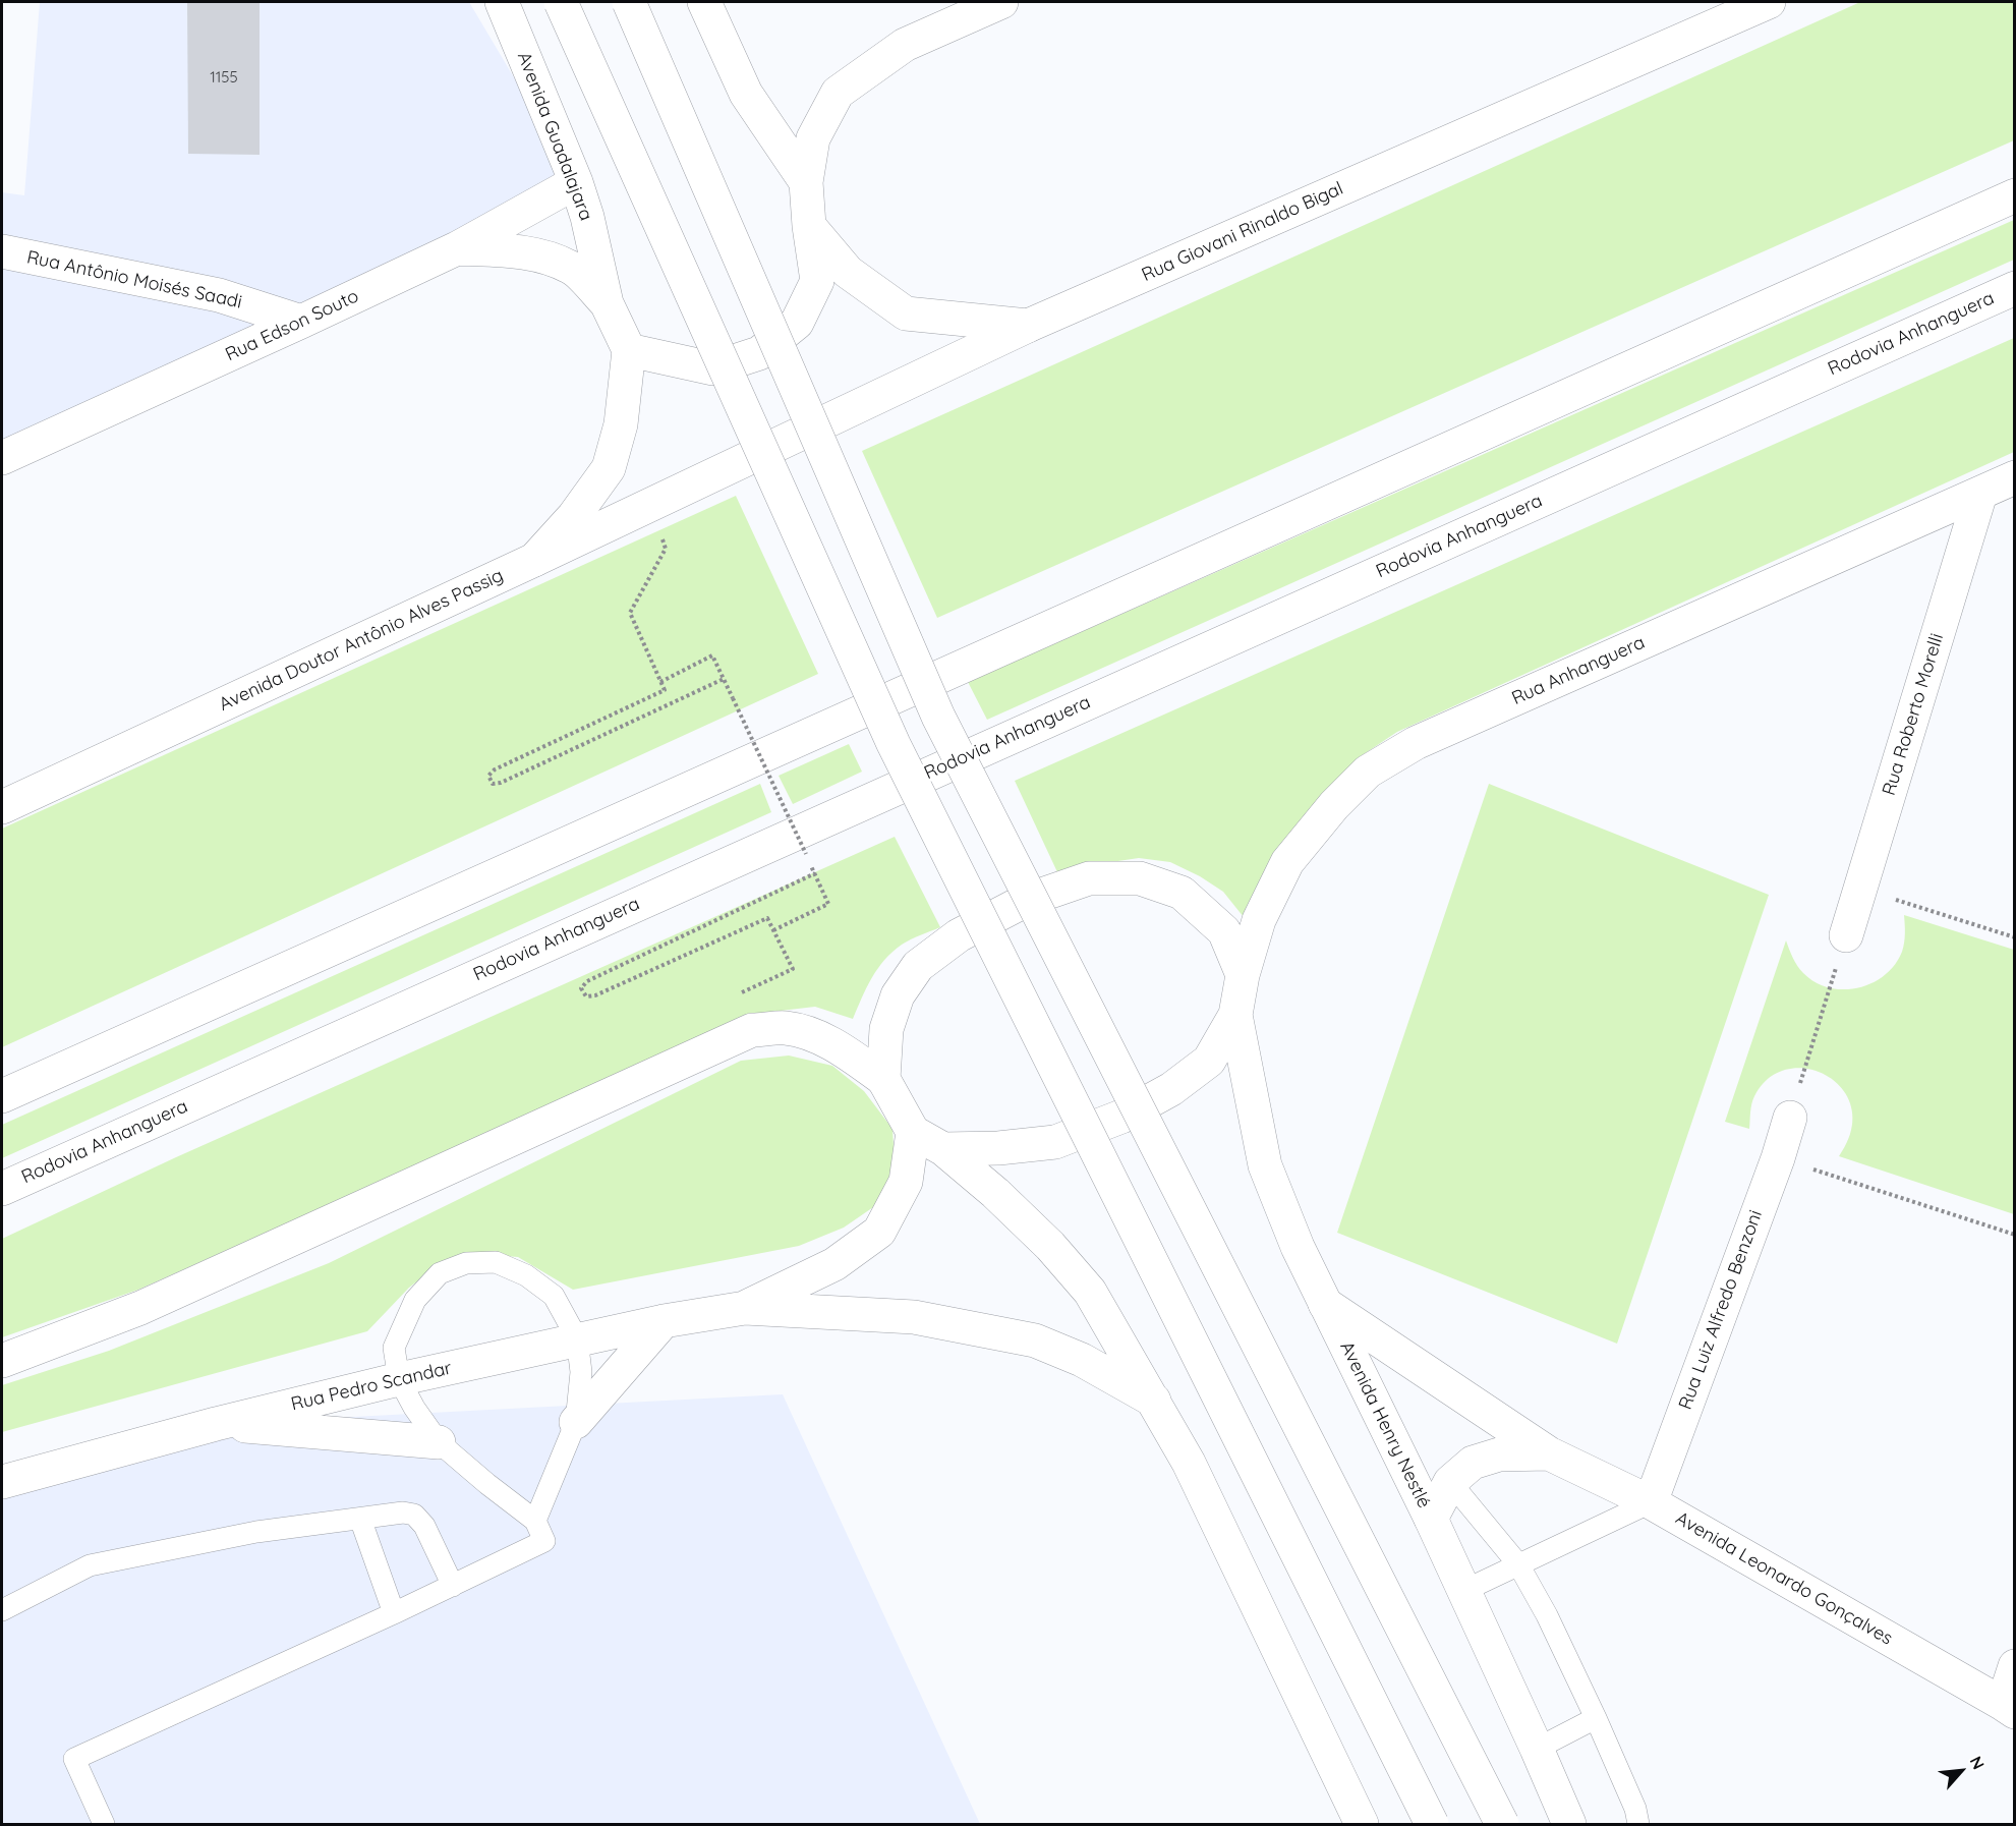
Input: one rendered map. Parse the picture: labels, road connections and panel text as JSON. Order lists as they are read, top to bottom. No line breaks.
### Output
{"streets":{"main road":["Avenida Guadalajara","Rua Giovani Rinaldo Bigal","Rua Antônio Moisés Saadi","Rua Edson Souto","Rodovia Anhanguera","Avenida Doutor Antônio Alves Passig","Rua Anhanguera","Rua Roberto Morelli","Rua Luiz Alfredo Benzoni","Rua Pedro Scandar","Avenida Henry Nestlé","Avenida Leonardo Gonçalves"]},"crossings":[["Avenida Guadalajara","Rua Edson Souto"],["Rua Giovani Rinaldo Bigal","Avenida Doutor Antônio Alves Passig"],["Rua Antônio Moisés Saadi","Rua Edson Souto"],["Rua Anhanguera","Rua Roberto Morelli"],["Rua Anhanguera","Avenida Henry Nestlé"],["Rua Luiz Alfredo Benzoni","Avenida Leonardo Gonçalves"],["Avenida Henry Nestlé","Avenida Leonardo Gonçalves"]],"house_numbers":["1155"],"north":"top right"}
